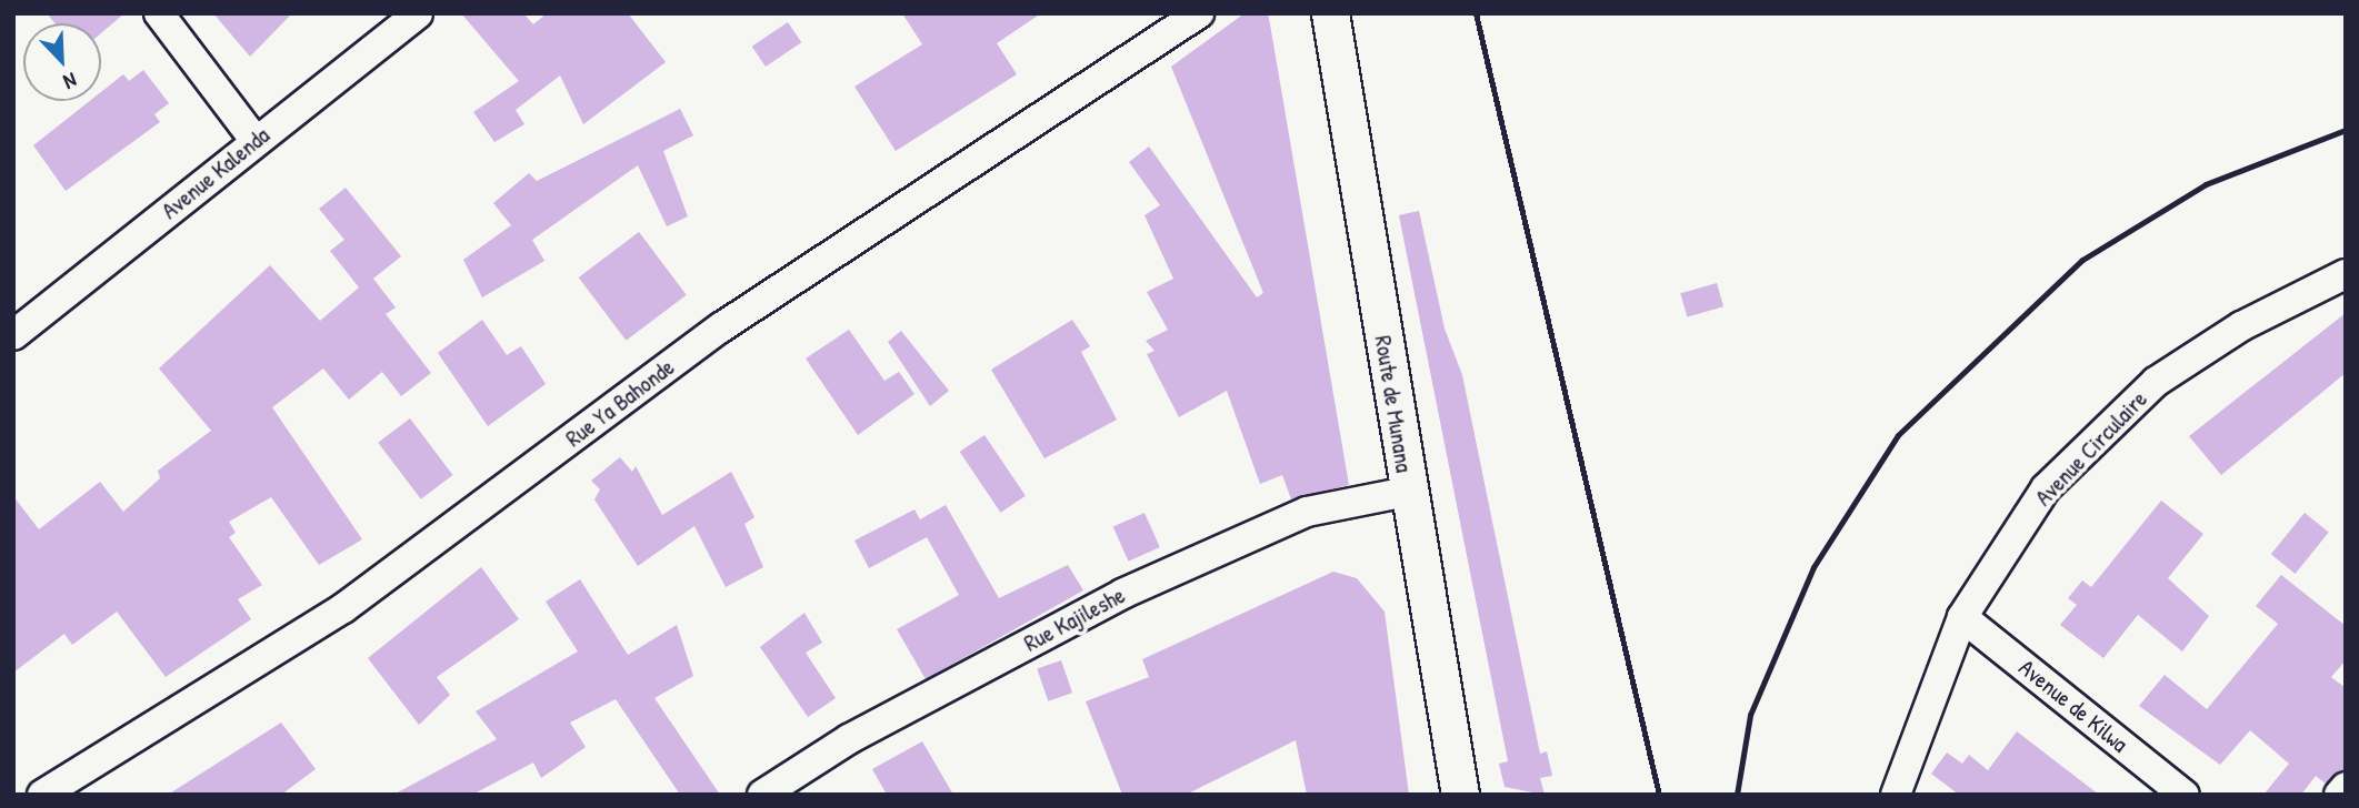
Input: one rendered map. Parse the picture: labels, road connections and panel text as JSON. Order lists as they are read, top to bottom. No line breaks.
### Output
{"streets":{"main road":["Route de Munana"],"street":["Avenue Kalenda","Rue Ya Bahonde","Avenue Circulaire","Rue Kajileshe","Avenue de Kilwa"]},"crossings":[["Route de Munana","Rue Kajileshe"],["Avenue Circulaire","Avenue de Kilwa"]],"north":"bottom right"}
